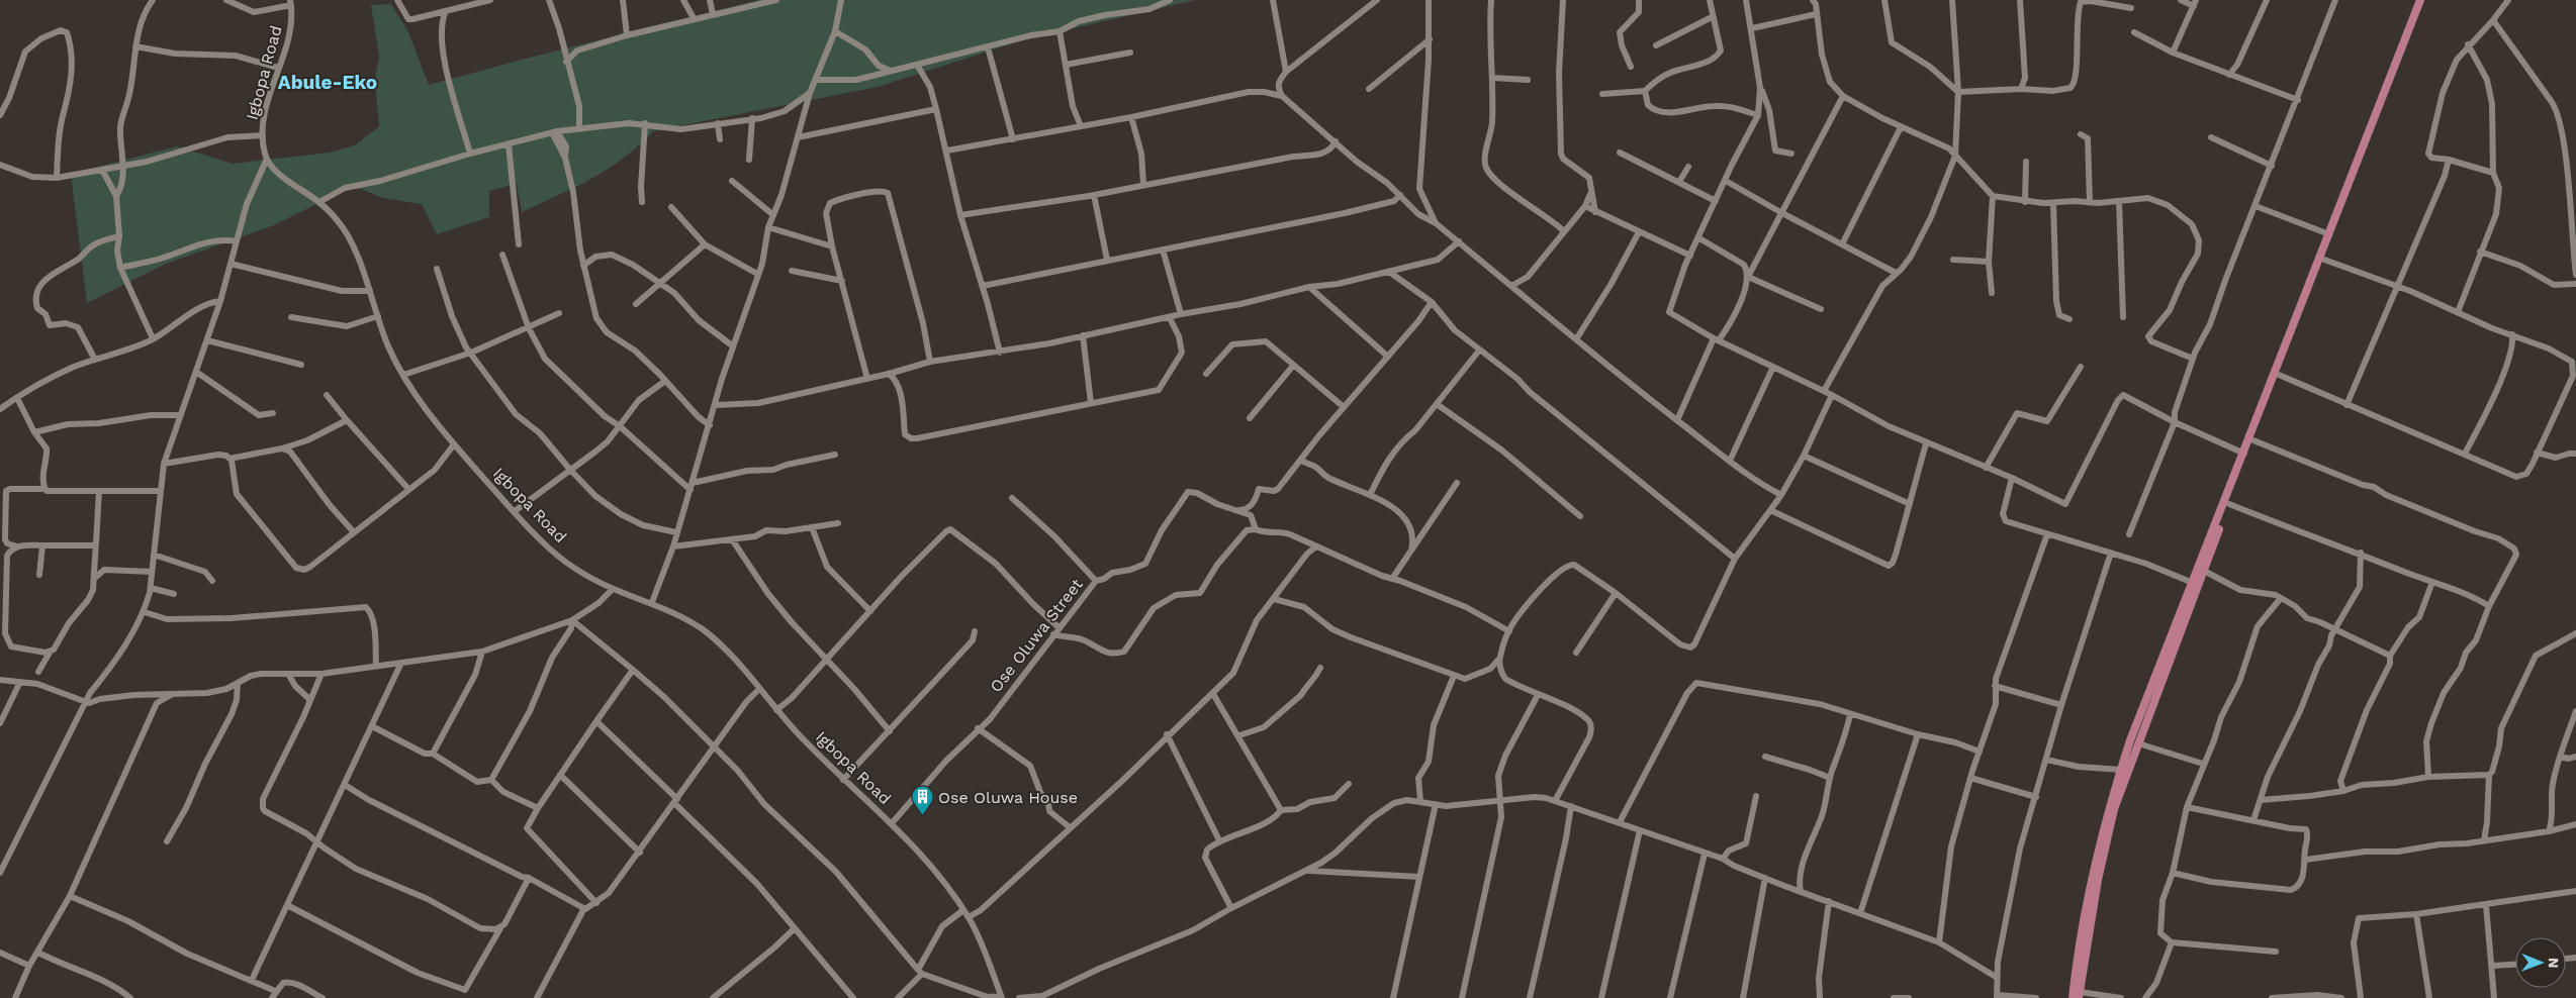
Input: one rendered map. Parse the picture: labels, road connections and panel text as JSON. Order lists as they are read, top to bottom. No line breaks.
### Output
{"streets":{"street":["Igbopa Road","Ose Oluwa Street"]},"crossings":[["Igbopa Road","Ose Oluwa Street"]],"districts":["Abule-Eko"],"places":{"building":["Ose Oluwa House"]},"north":"right"}
